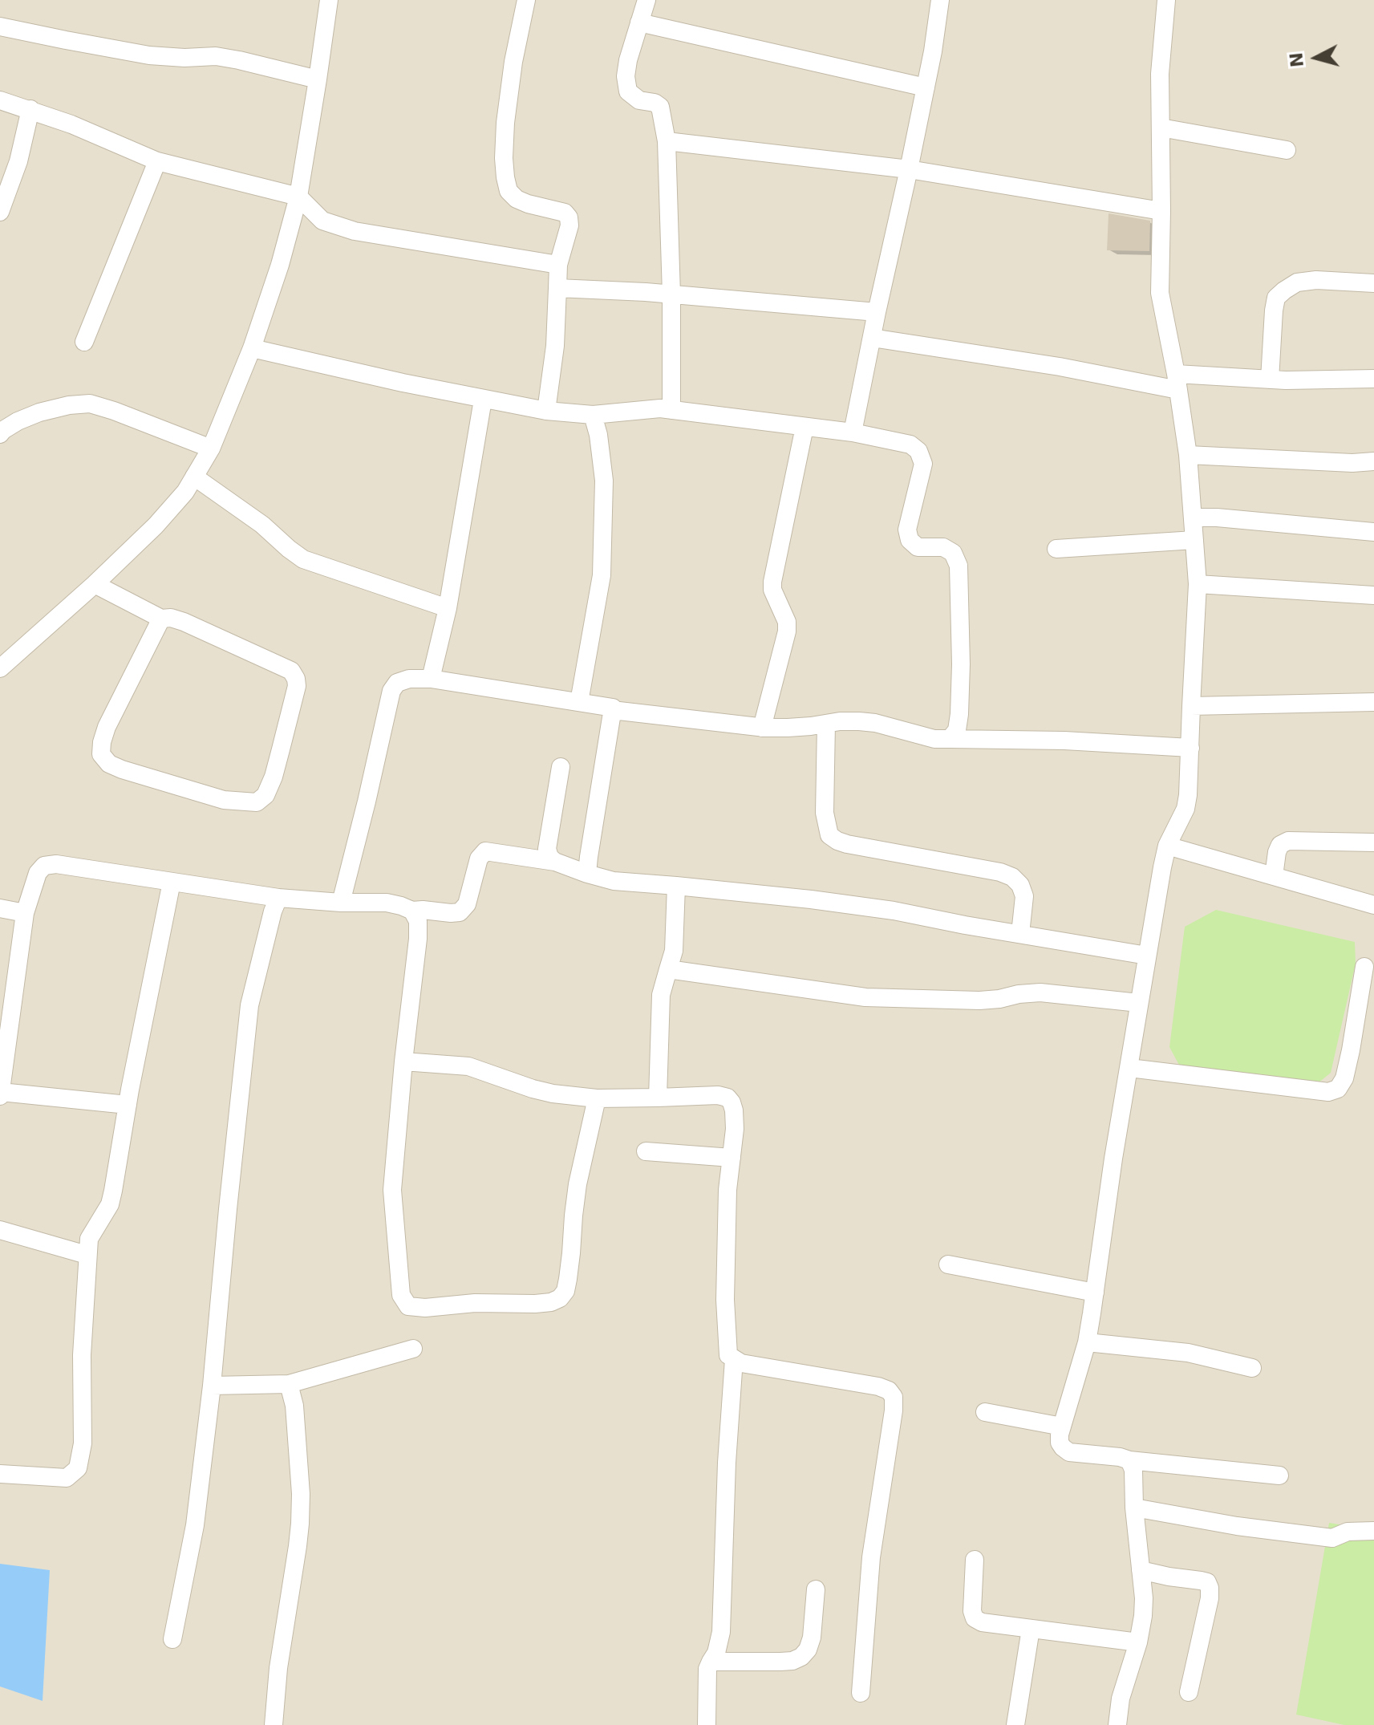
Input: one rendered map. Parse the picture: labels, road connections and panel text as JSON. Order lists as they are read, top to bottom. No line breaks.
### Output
{"north":"left"}
